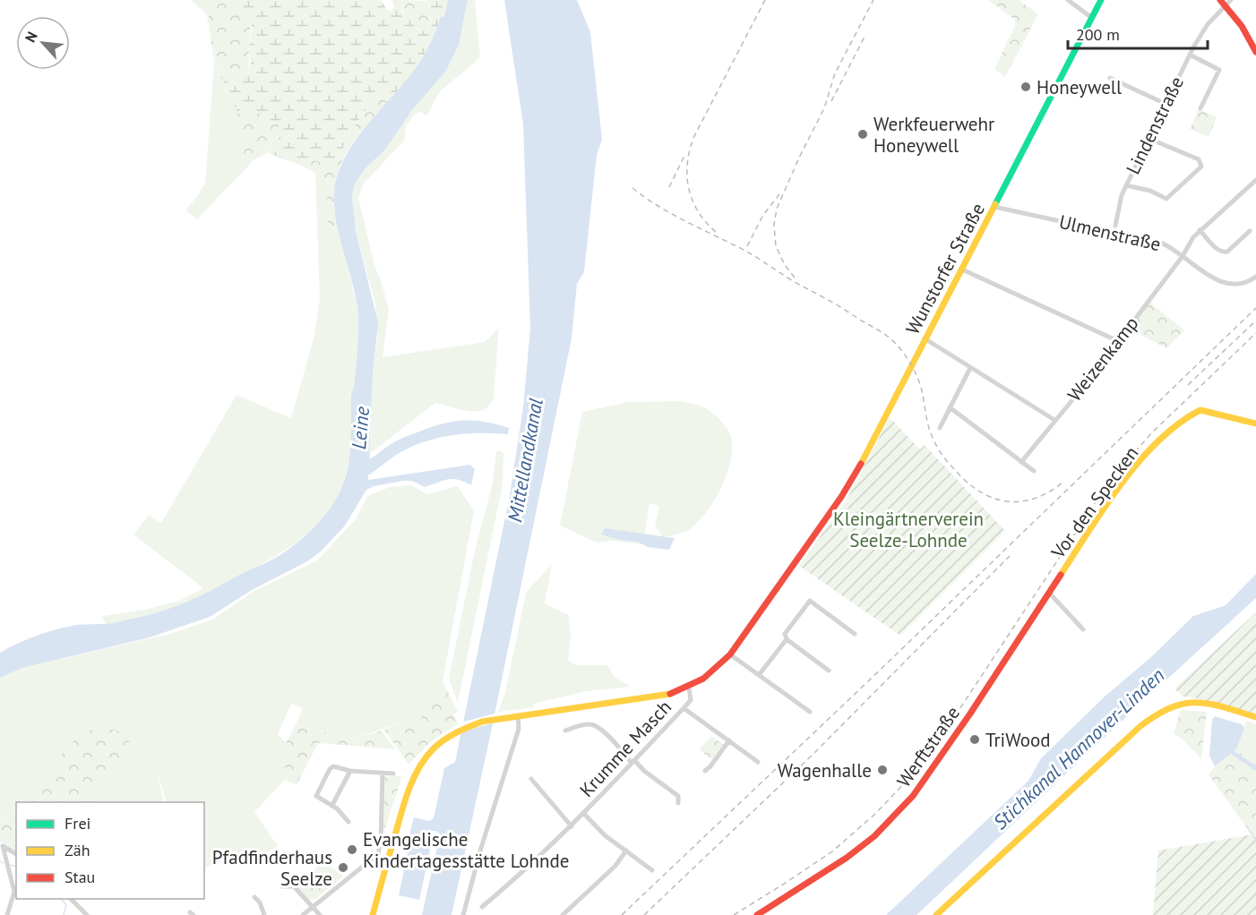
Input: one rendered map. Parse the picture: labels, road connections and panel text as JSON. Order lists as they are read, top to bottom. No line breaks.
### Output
{"streets":{"street":["Lindenstraße","Ulmenstraße","Wunstorfer Straße","Weizenkamp","Vor den Specken","Werftstraße","Krumme Masch"]},"crossings":[["Ulmenstraße","Wunstorfer Straße"],["Ulmenstraße","Weizenkamp"],["Wunstorfer Straße","Krumme Masch"],["Vor den Specken","Werftstraße"]],"water":["Leine","Mittellandkanal","Stichkanal Hannover-Linden"],"parks":["Kleingärtnerverein Seelze-Lohnde"],"places":["Honeywell","Werkfeuerwehr Honeywell","TriWood","Wagenhalle","Evangelische Kindertagesstätte Lohnde","Pfadfinderhaus Seelze"],"legend":["Frei","Zäh","Stau"],"scale_bar":"200 m","north":"top left"}
